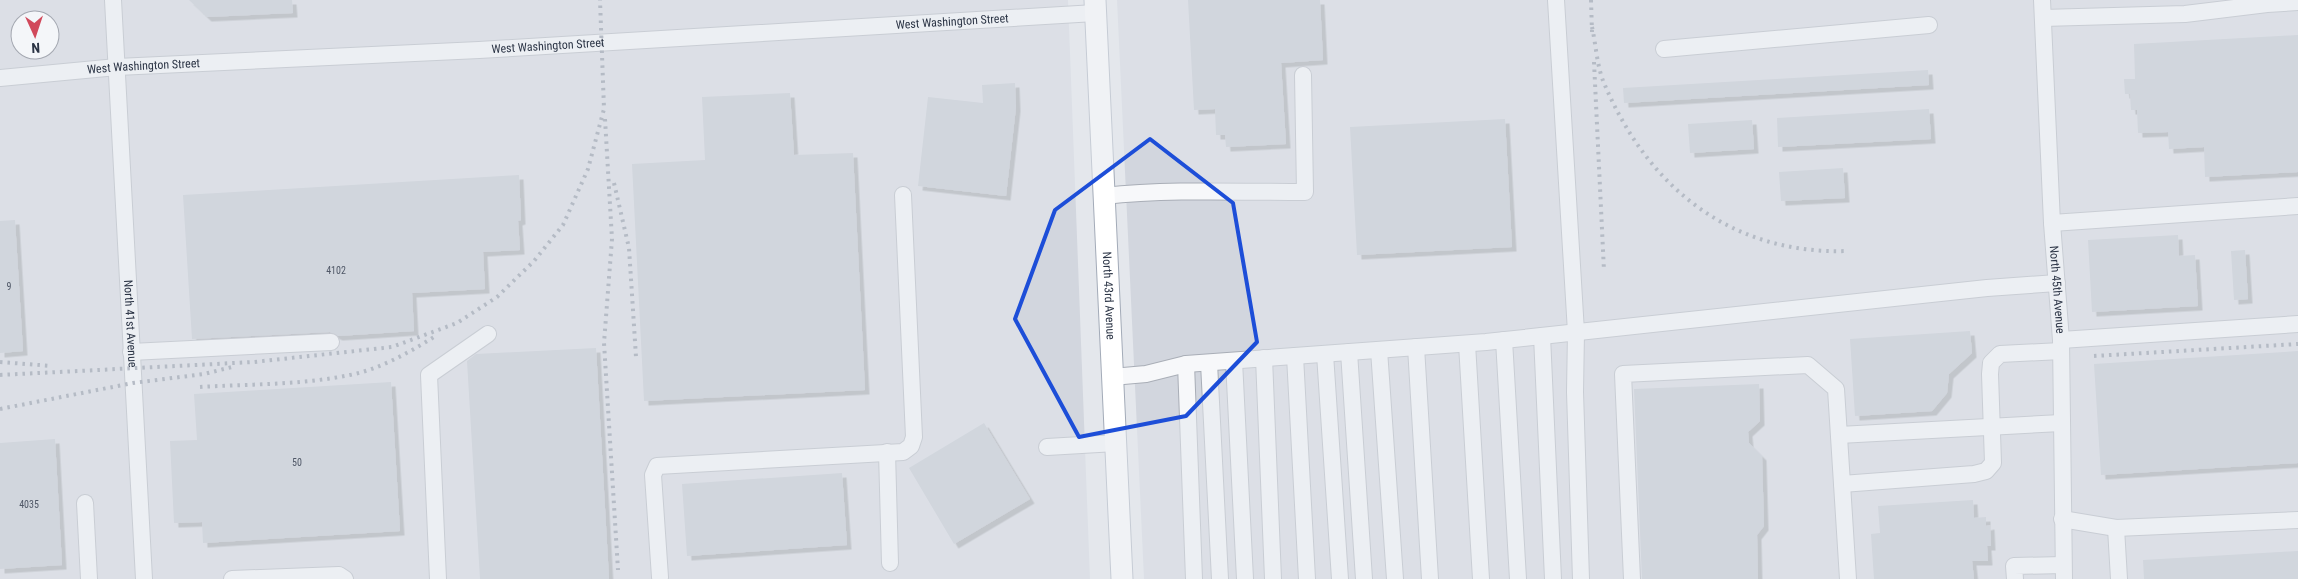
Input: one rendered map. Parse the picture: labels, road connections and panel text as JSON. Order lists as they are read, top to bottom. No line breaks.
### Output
{"streets":{"main road":["North 43rd Avenue"],"street":["West Washington Street","North 45th Avenue","North 41st Avenue"]},"crossings":[["West Washington Street","North 43rd Avenue"],["West Washington Street","North 41st Avenue"]],"house_numbers":["4102","9","50","4035"],"north":"bottom"}
